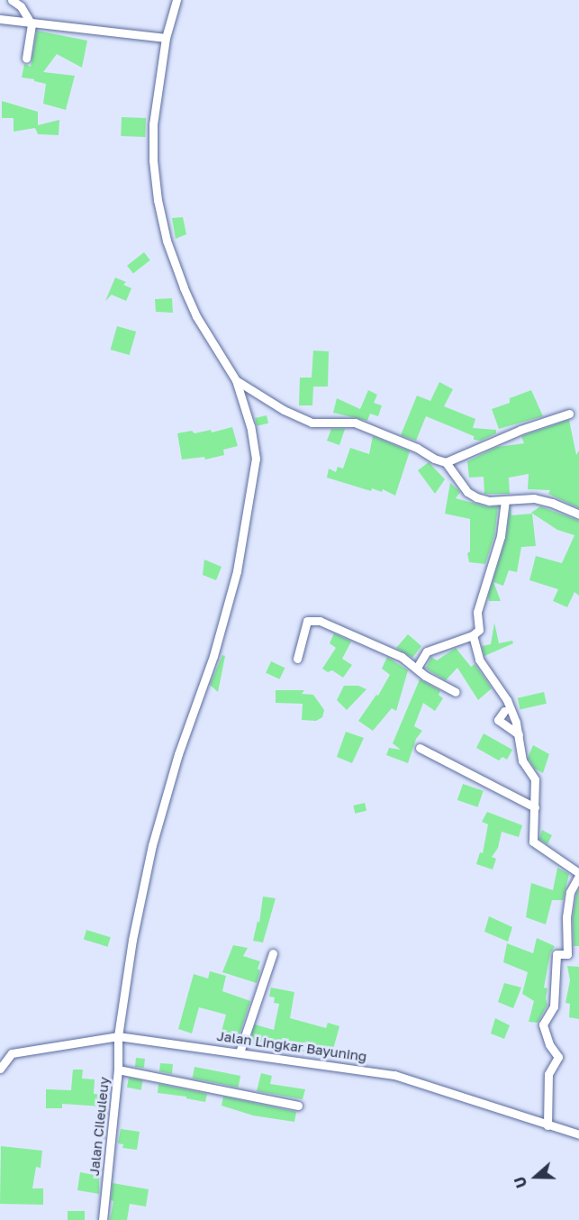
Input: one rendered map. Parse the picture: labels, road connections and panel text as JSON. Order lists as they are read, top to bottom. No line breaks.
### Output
{"streets":{"street":["Jalan Lingkar Bayuning","Jalan Cileuleuy"]},"crossings":[["Jalan Lingkar Bayuning","Jalan Cileuleuy"]],"north":"left"}
